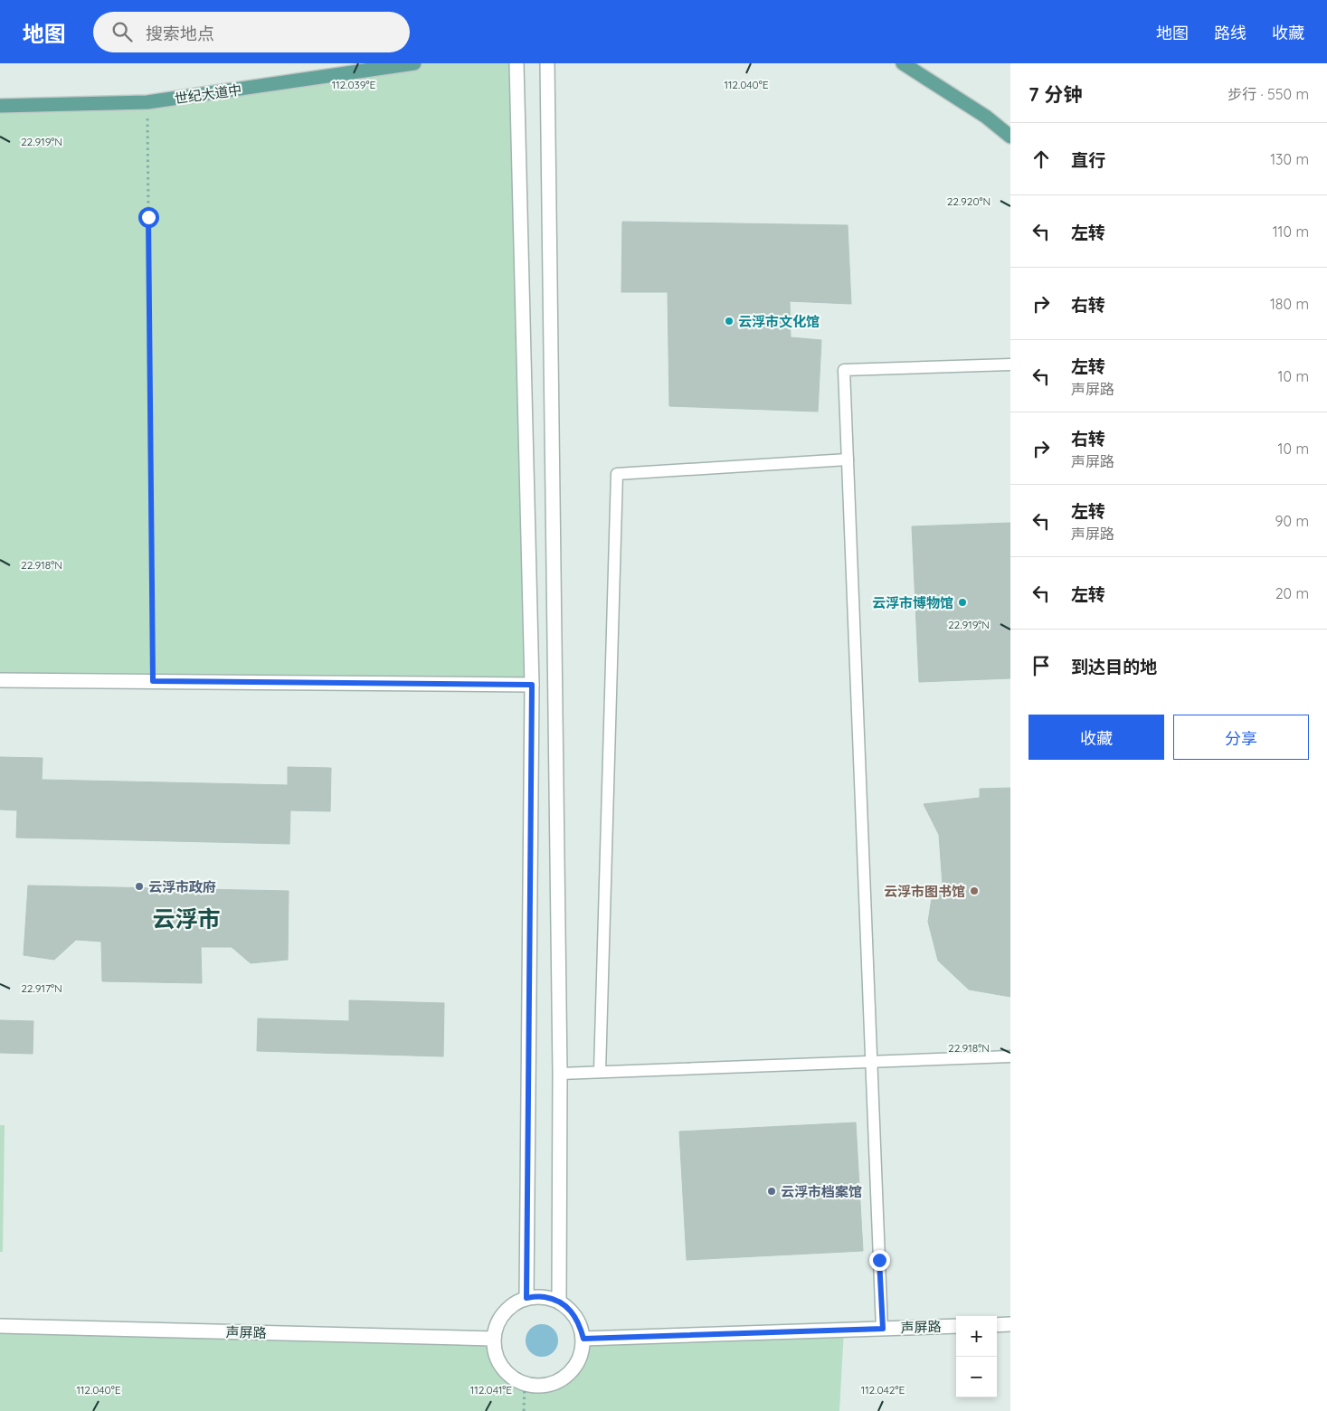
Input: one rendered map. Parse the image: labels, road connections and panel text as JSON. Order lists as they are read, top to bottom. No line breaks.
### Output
{"streets":{"main road":["世纪大道中"],"street":["声屏路"]},"districts":["云浮市"],"places":["云浮市文化馆","云浮市博物馆","云浮市政府","云浮市图书馆","云浮市档案馆"],"page":{"header":"地图","search":"搜索地点","nav":["地图","路线","收藏"],"heading":["7 分钟","步行 · 550 m"],"list":[["直行","130 m"],["左转","110 m"],["右转","180 m"],["左转","声屏路","10 m"],["右转","声屏路","10 m"],["左转","声屏路","90 m"],["左转","20 m"],"到达目的地"],"buttons":["收藏","分享"],"map_buttons":["+","−"]},"coordinates":["112.039°E","112.040°E","22.919°N","22.920°N","22.918°N","22.917°N","112.041°E","112.042°E"]}
